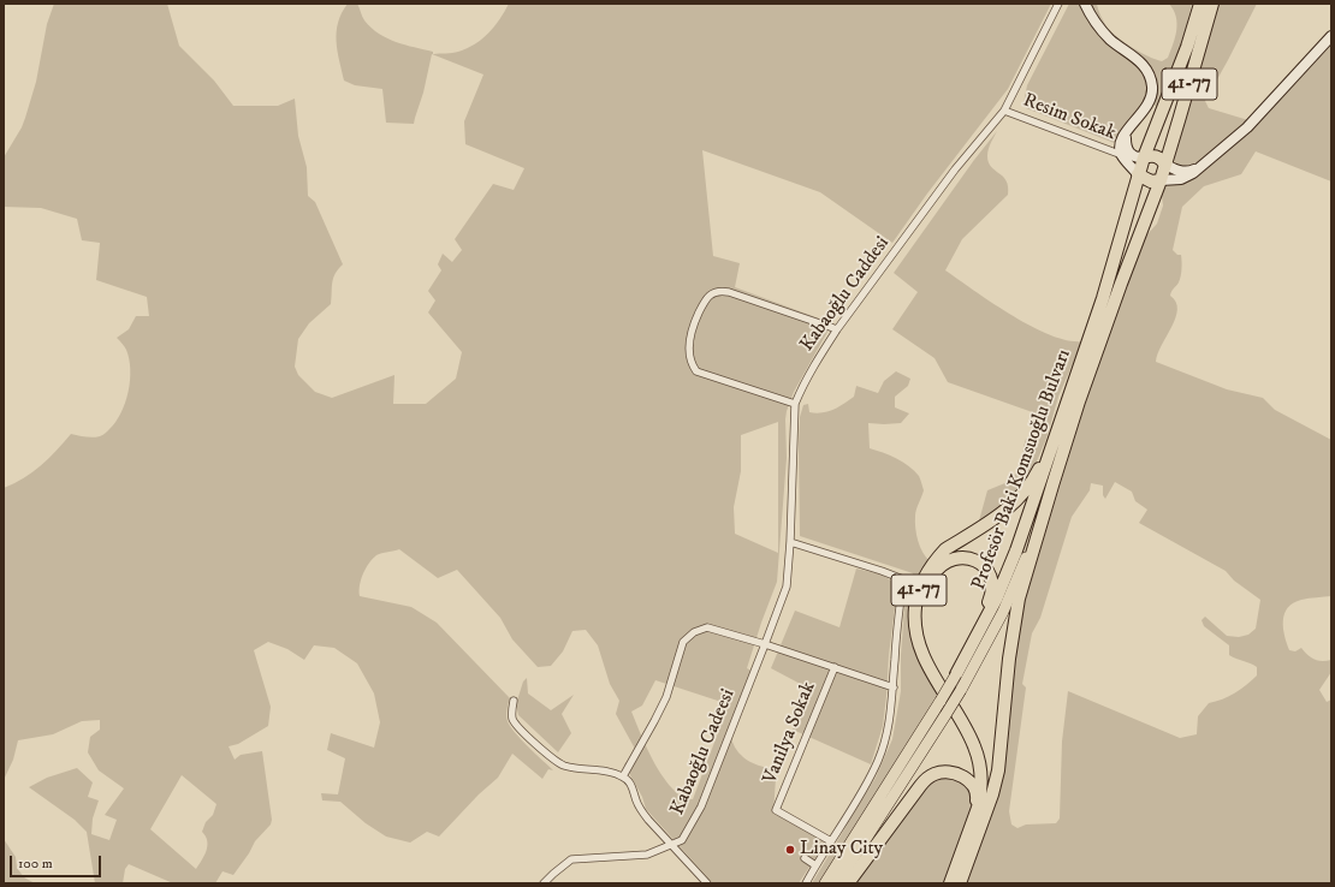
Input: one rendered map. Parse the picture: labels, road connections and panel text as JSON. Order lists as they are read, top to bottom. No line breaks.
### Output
{"streets":{"highway":["41-77","Profesör Baki Komsuoğlu Bulvarı"],"street":["Resim Sokak","Kabaoğlu Caddesi","Vanilya Sokak","Kabaoğlu Cadeesi"]},"crossings":[["41-77","Profesör Baki Komsuoğlu Bulvarı"],["Resim Sokak","Kabaoğlu Caddesi"],["Kabaoğlu Caddesi","Kabaoğlu Cadeesi"]],"places":["Linay City"],"scale_bar":"100 m"}
